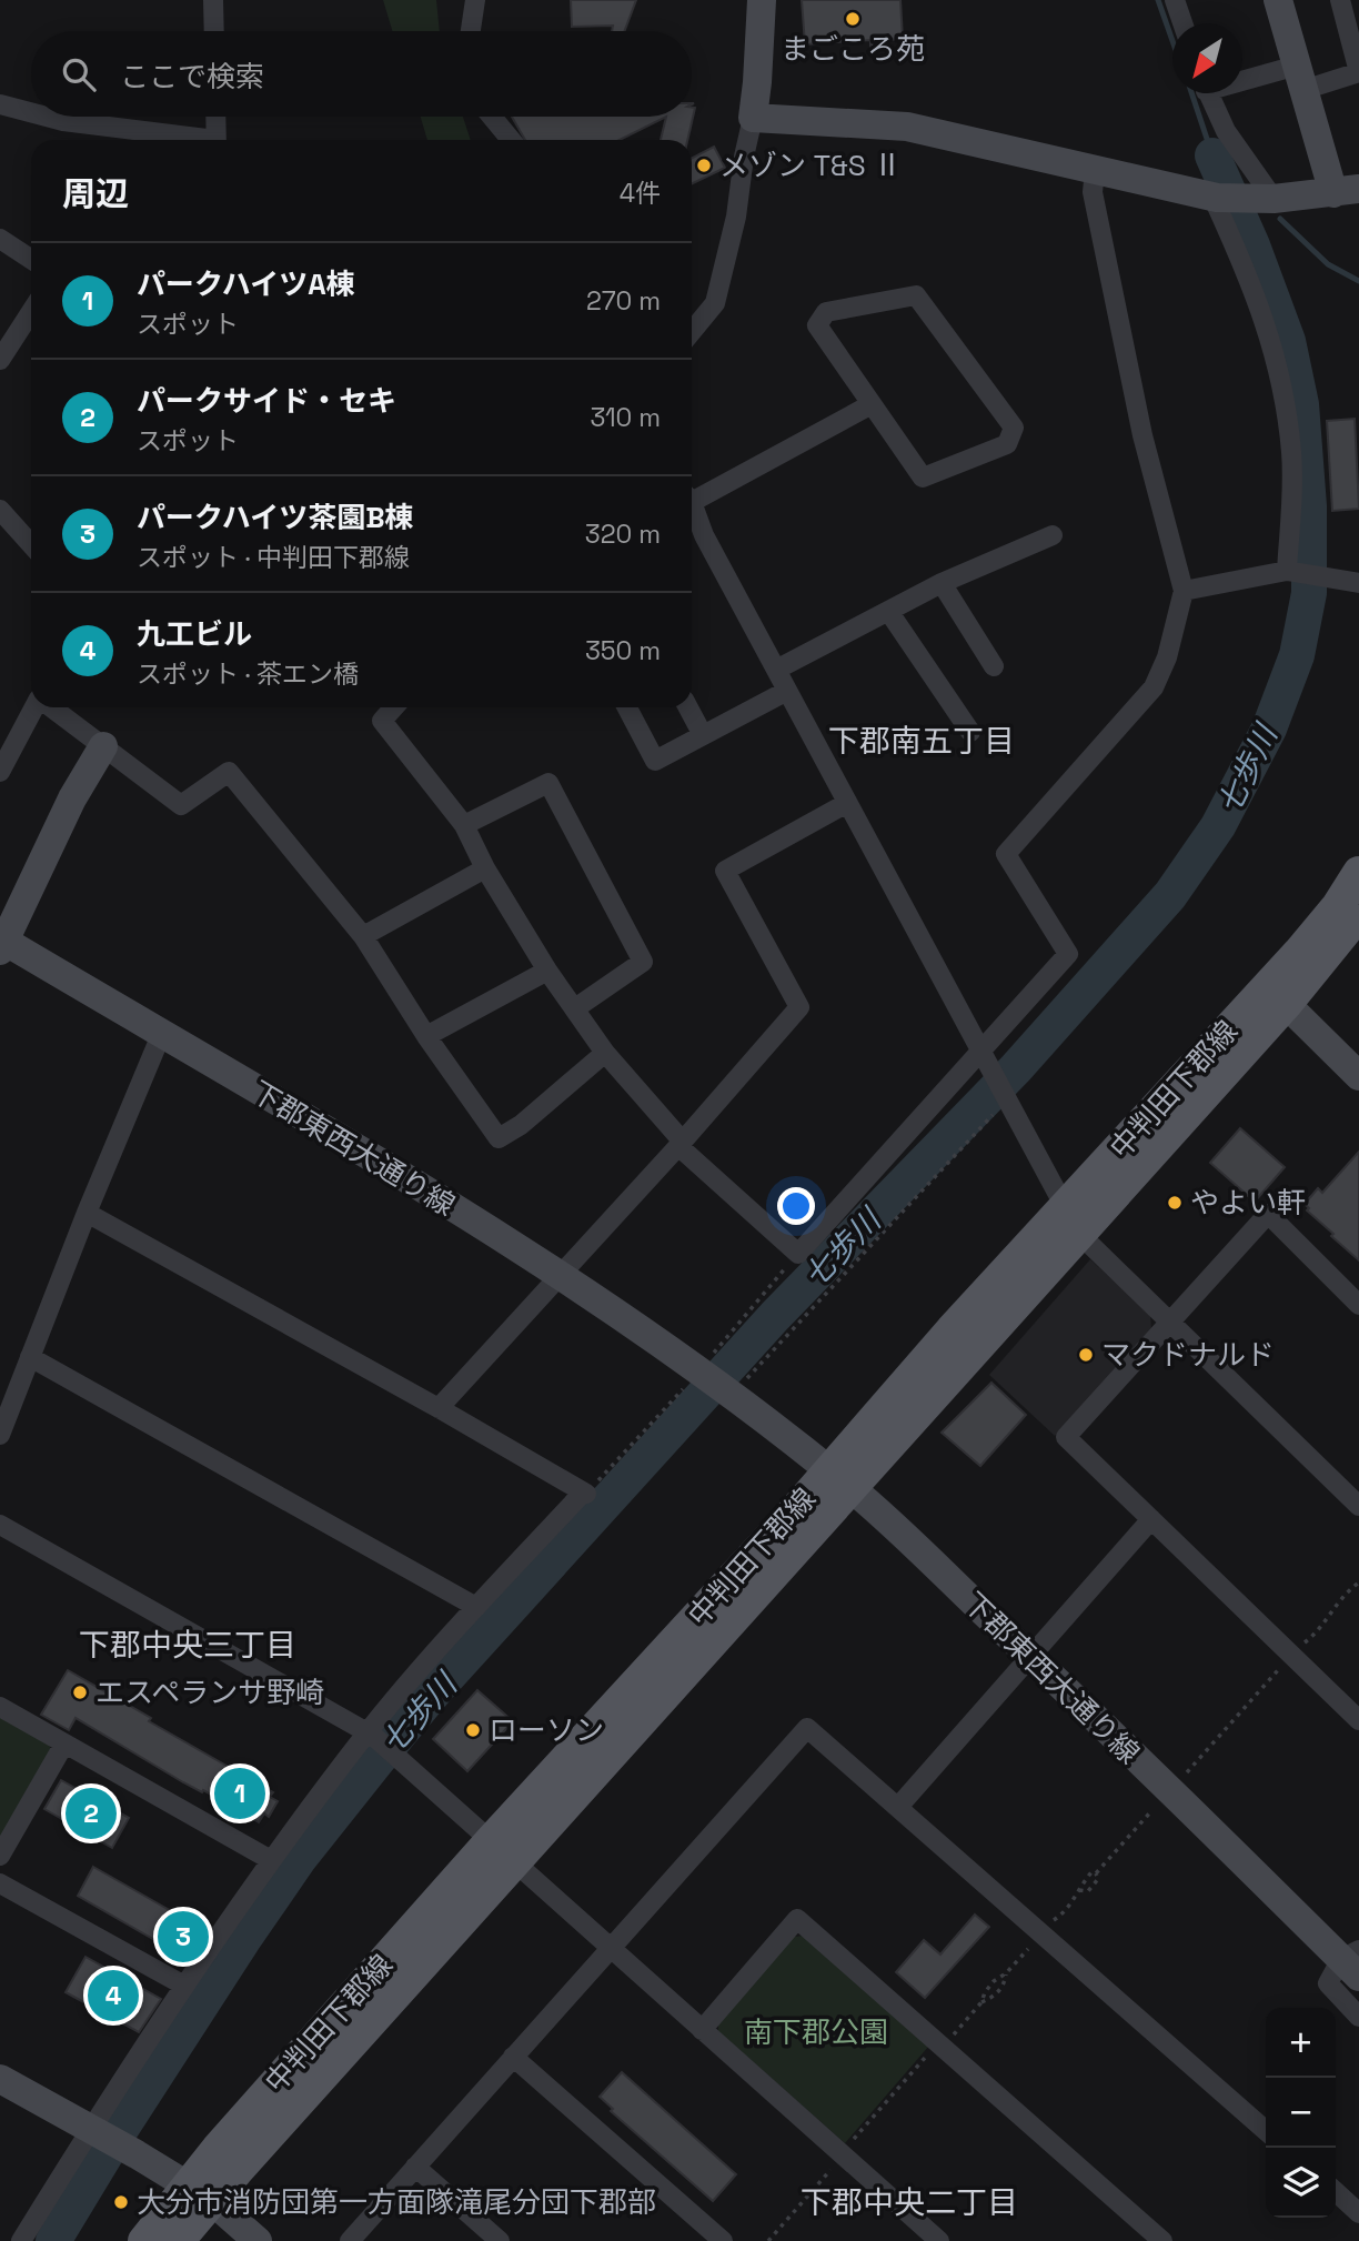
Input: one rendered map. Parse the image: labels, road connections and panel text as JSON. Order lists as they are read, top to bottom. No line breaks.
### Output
{"streets":{"main road":["中判田下郡線"],"street":["下郡東西大通り線"]},"crossings":[["中判田下郡線","下郡東西大通り線"]],"districts":["下郡南五丁目","下郡中央三丁目","下郡中央二丁目"],"water":["七歩川"],"parks":["南下郡公園"],"places":["まごころ苑","メゾン T&S Ⅱ","やよい軒","マクドナルド","エスペランサ野崎","ローソン","大分市消防団第一方面隊滝尾分団下郡部"],"north":"bottom left","page":{"search":"ここで検索","heading":["周辺","4件"],"list":[{"mark":"1","name":"パークハイツA棟","note":"スポット","value":"270 m"},{"mark":"2","name":"パークサイド・セキ","note":"スポット","value":"310 m"},{"mark":"3","name":"パークハイツ茶園B棟","note":"スポット · 中判田下郡線","value":"320 m"},{"mark":"4","name":"九工ビル","note":"スポット · 茶エン橋","value":"350 m"}],"pins":["1","2","3","4"],"map_buttons":["+","−"]}}
